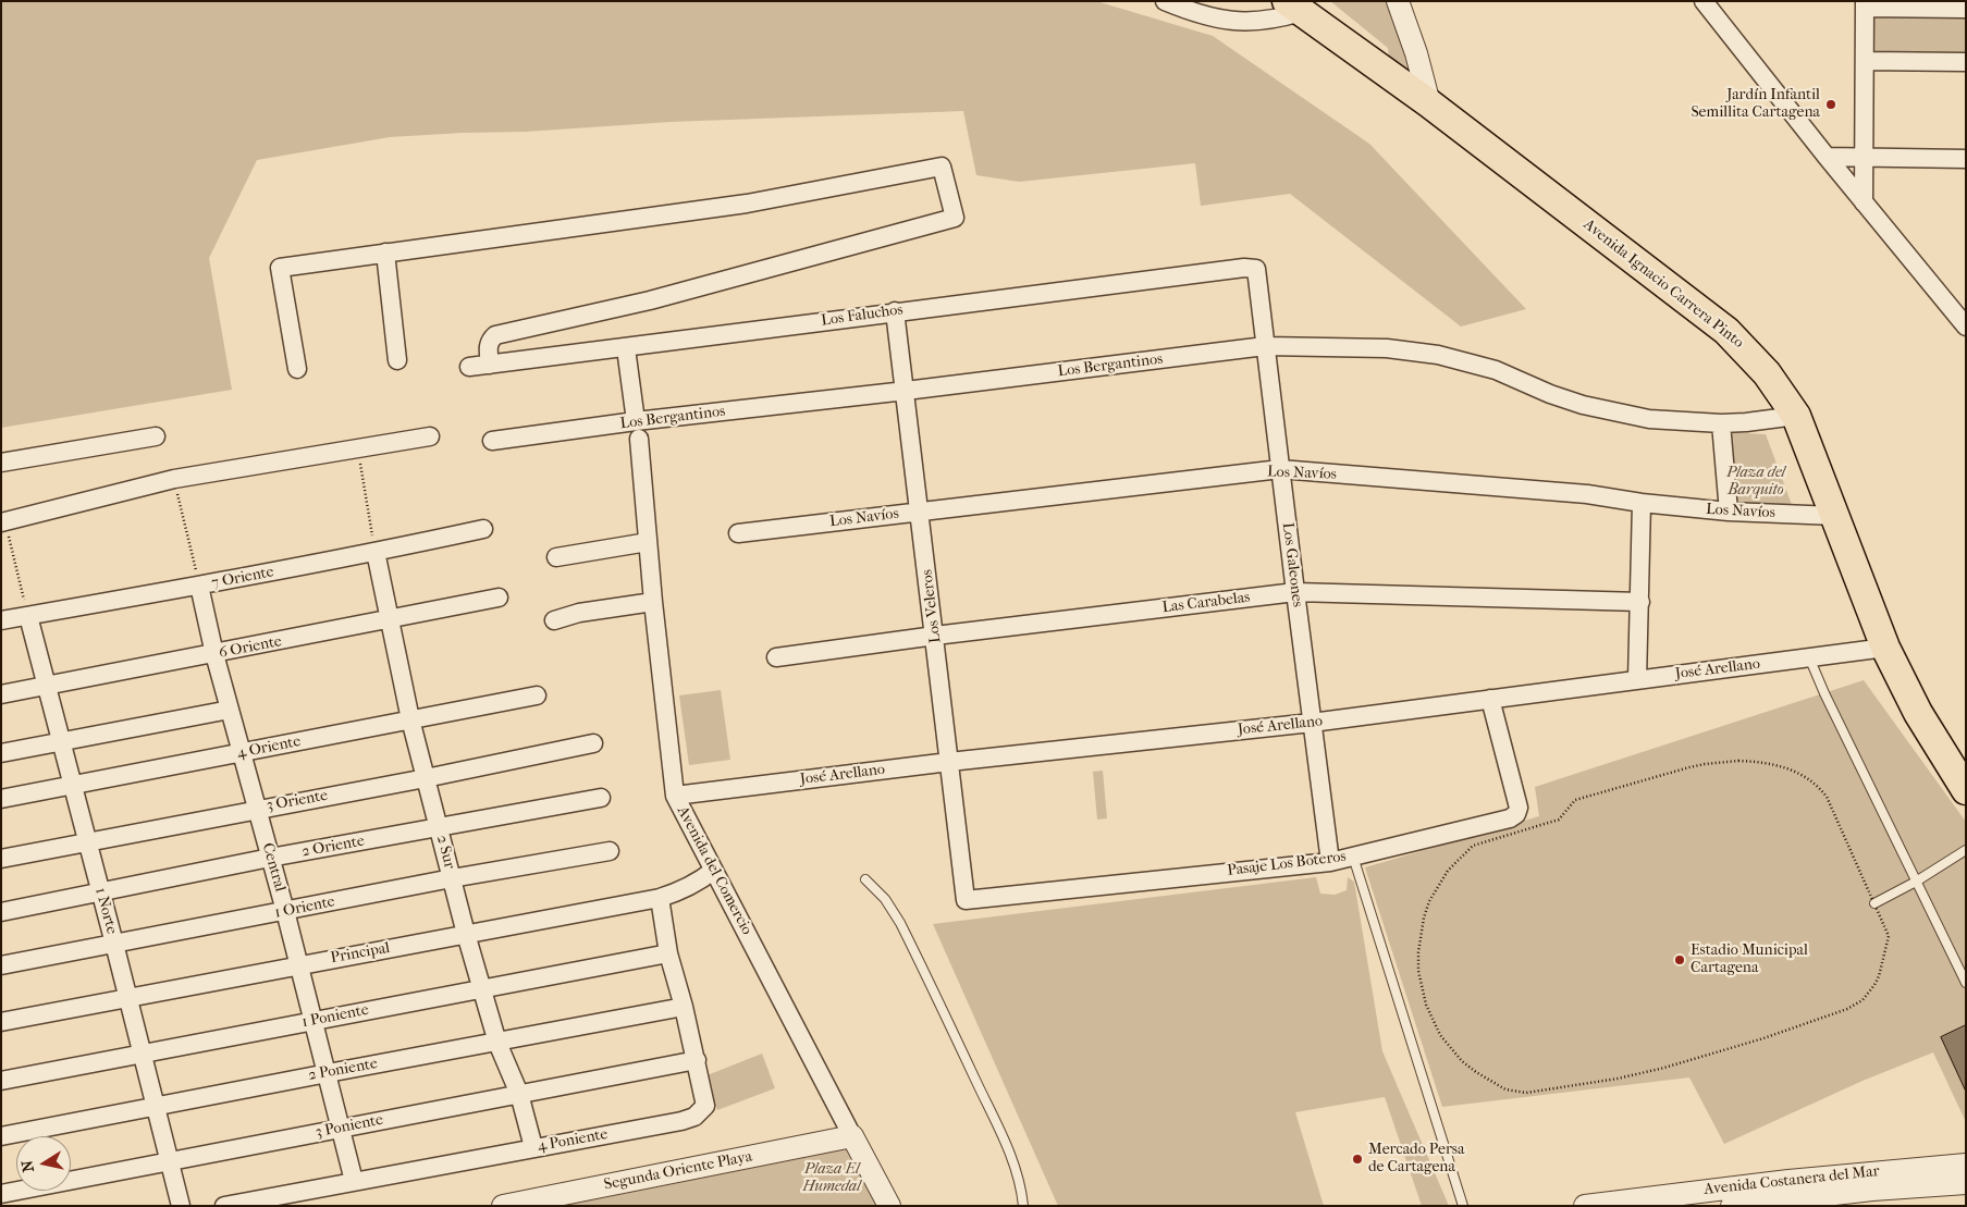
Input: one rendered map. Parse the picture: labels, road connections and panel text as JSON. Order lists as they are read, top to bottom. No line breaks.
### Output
{"streets":{"main road":["Avenida Ignacio Carrera Pinto"],"street":["Los Faluchos","Los Bergantinos","Los Navíos","Los Galeones","7 Oriente","Las Carabelas","Los Veleros","6 Oriente","José Arellano","4 Oriente","3 Oriente","2 Oriente","2 Sur","Pasaje Los Boteros","Central","Avenida del Comercio","1 Oriente","1 Norte","Principal","1 Poniente","2 Poniente","3 Poniente","4 Poniente","Segunda Oriente Playa","Avenida Costanera del Mar"]},"crossings":[["Avenida Ignacio Carrera Pinto","Los Bergantinos"],["Avenida Ignacio Carrera Pinto","Los Navíos"],["Avenida Ignacio Carrera Pinto","José Arellano"],["Los Faluchos","Los Galeones"],["Los Faluchos","Los Veleros"],["Los Faluchos","Avenida del Comercio"],["Los Bergantinos","Los Galeones"],["Los Bergantinos","Los Veleros"],["Los Bergantinos","Avenida del Comercio"],["Los Navíos","Los Galeones"],["Los Navíos","Los Veleros"],["Los Galeones","Las Carabelas"],["Los Galeones","José Arellano"],["Los Galeones","Pasaje Los Boteros"],["7 Oriente","2 Sur"],["7 Oriente","Central"],["7 Oriente","1 Norte"],["Las Carabelas","Los Veleros"],["Los Veleros","José Arellano"],["Los Veleros","Pasaje Los Boteros"],["6 Oriente","2 Sur"],["6 Oriente","Central"],["6 Oriente","1 Norte"],["José Arellano","Pasaje Los Boteros"],["José Arellano","Avenida del Comercio"],["4 Oriente","2 Sur"],["4 Oriente","Central"],["4 Oriente","1 Norte"],["3 Oriente","2 Sur"],["3 Oriente","Central"],["3 Oriente","1 Norte"],["2 Oriente","2 Sur"],["2 Oriente","Central"],["2 Oriente","1 Norte"],["2 Sur","1 Oriente"],["2 Sur","Principal"],["2 Sur","1 Poniente"],["2 Sur","2 Poniente"],["2 Sur","3 Poniente"],["2 Sur","4 Poniente"],["Central","1 Oriente"],["Central","Principal"],["Central","1 Poniente"],["Central","2 Poniente"],["Central","3 Poniente"],["Central","4 Poniente"],["Avenida del Comercio","Principal"],["Avenida del Comercio","Segunda Oriente Playa"],["1 Oriente","1 Norte"],["1 Norte","Principal"],["1 Norte","1 Poniente"],["1 Norte","2 Poniente"],["1 Norte","3 Poniente"],["Principal","4 Poniente"],["1 Poniente","4 Poniente"],["2 Poniente","4 Poniente"],["3 Poniente","4 Poniente"]],"parks":["Plaza del Barquito","Plaza El Humedal"],"places":["Jardín Infantil Semillita Cartagena","Estadio Municipal Cartagena","Mercado Persa de Cartagena"],"north":"left"}
